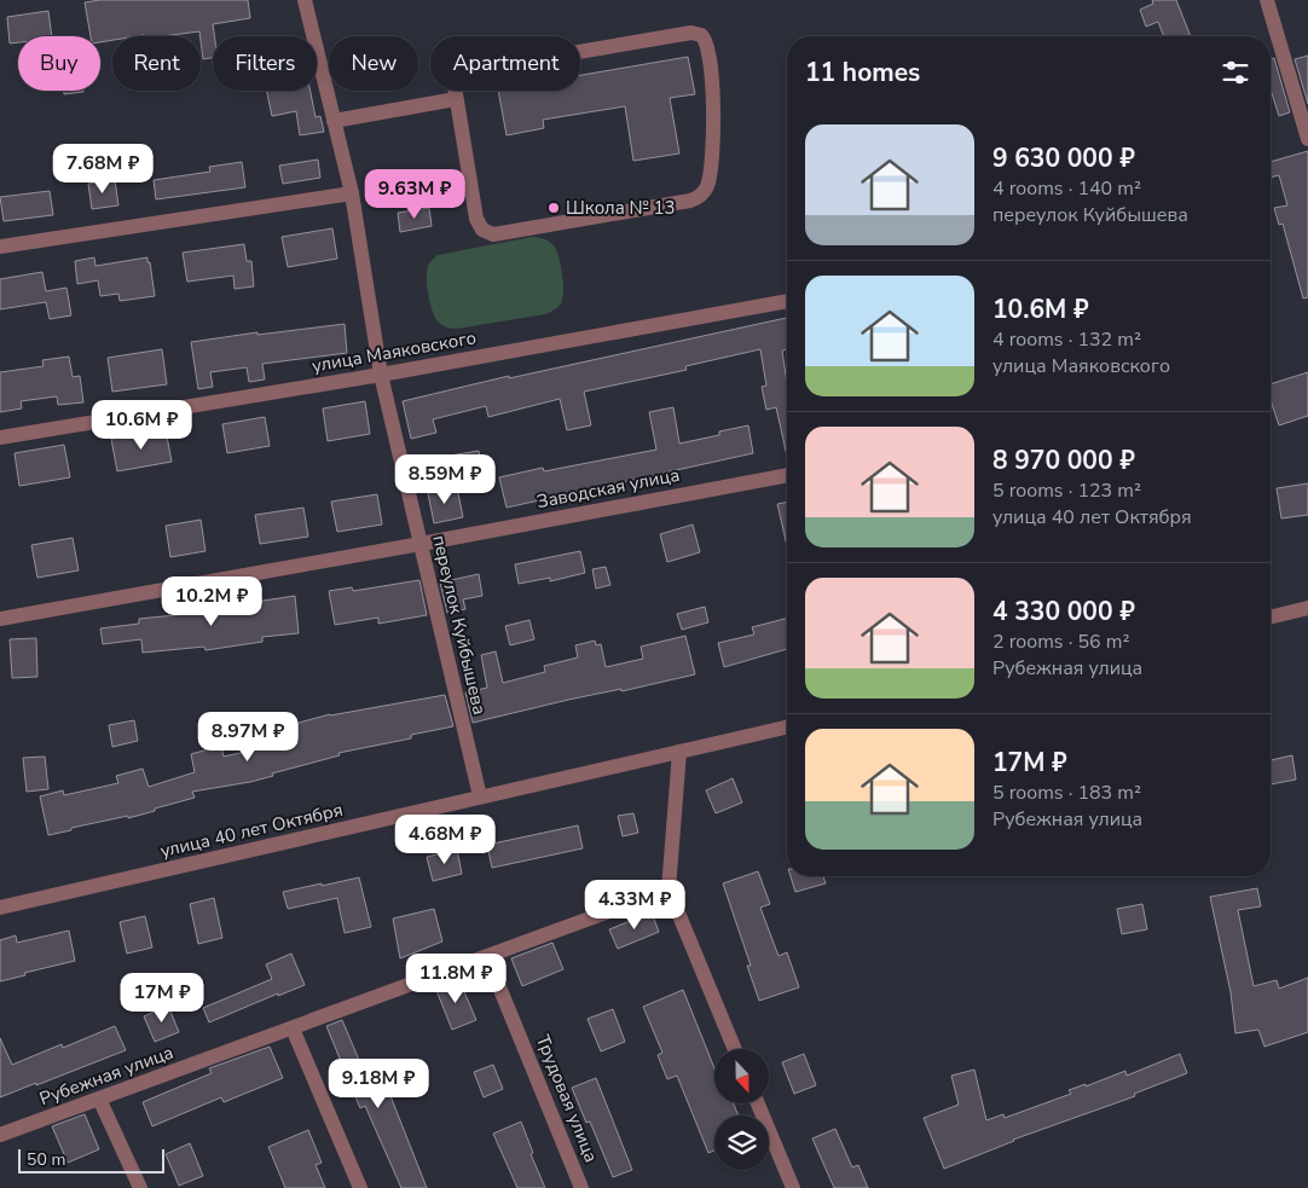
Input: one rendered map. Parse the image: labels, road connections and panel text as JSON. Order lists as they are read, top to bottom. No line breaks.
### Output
{"streets":{"street":["улица Маяковского","Заводская улица","переулок Куйбышева","улица 40 лет Октября","Рубежная улица","Трудовая улица"]},"crossings":[["улица Маяковского","переулок Куйбышева"],["Заводская улица","переулок Куйбышева"],["переулок Куйбышева","улица 40 лет Октября"],["Рубежная улица","Трудовая улица"]],"places":["Школа № 13"],"scale_bar":"50 m","north":"bottom","page":{"chip":["Buy","Rent","Filters","New","Apartment"],"heading":"11 homes","list":[{"name":"9 630 000 ₽","note":"4 rooms · 140 m² · переулок Куйбышева"},{"name":"10.6M ₽","note":"4 rooms · 132 m² · улица Маяковского"},{"name":"8 970 000 ₽","note":"5 rooms · 123 m² · улица 40 лет Октября"},{"name":"4 330 000 ₽","note":"2 rooms · 56 m² · Рубежная улица"},{"name":"17M ₽","note":"5 rooms · 183 m² · Рубежная улица"}],"price":["7.68M ₽","9.63M ₽","10.6M ₽","8.59M ₽","10.2M ₽","8.97M ₽","4.68M ₽","4.33M ₽","11.8M ₽","17M ₽","9.18M ₽"],"scale":"50 m"}}
